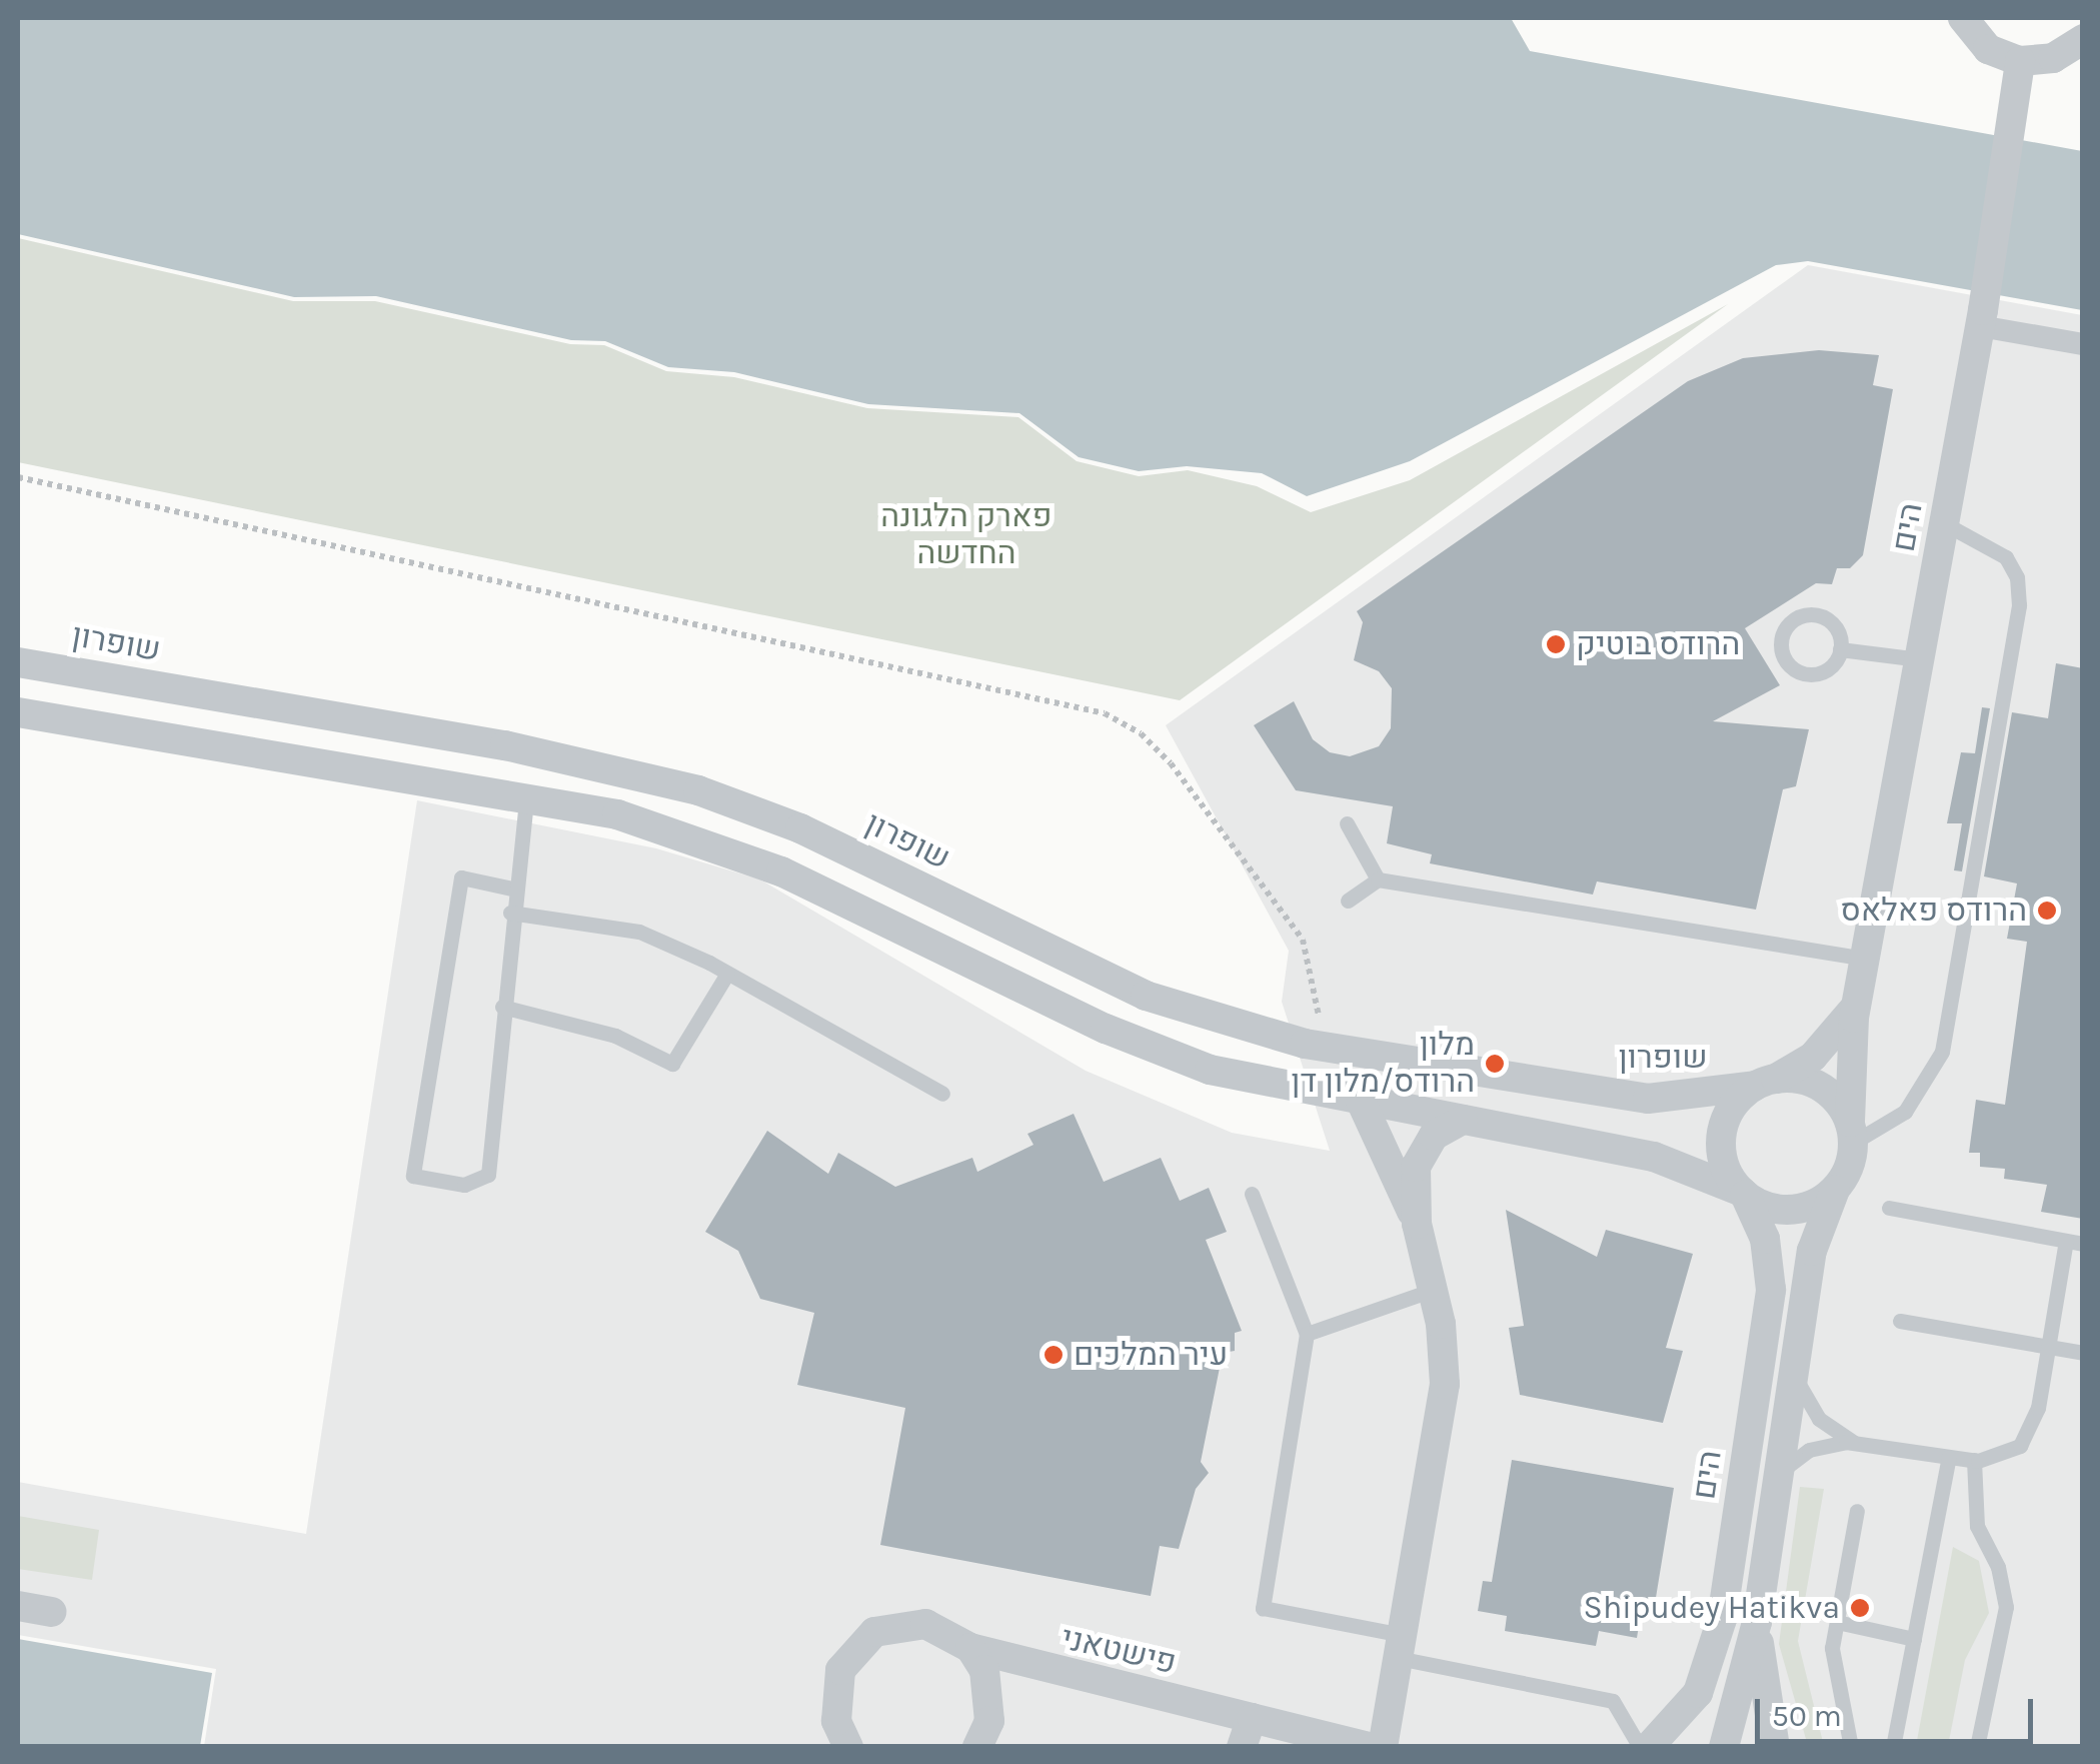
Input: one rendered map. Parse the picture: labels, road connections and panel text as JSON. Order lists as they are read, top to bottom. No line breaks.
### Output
{"streets":{"street":["הים","שופרון","פישטאני"]},"crossings":[["הים","שופרון"]],"parks":["פארק הלגונה החדשה"],"places":["הרודס בוטיק","הרודס פאלאס","מלון הרודס/מלון דן","עיר המלכים","Shipudey Hatikva"],"scale_bar":"50 m"}
